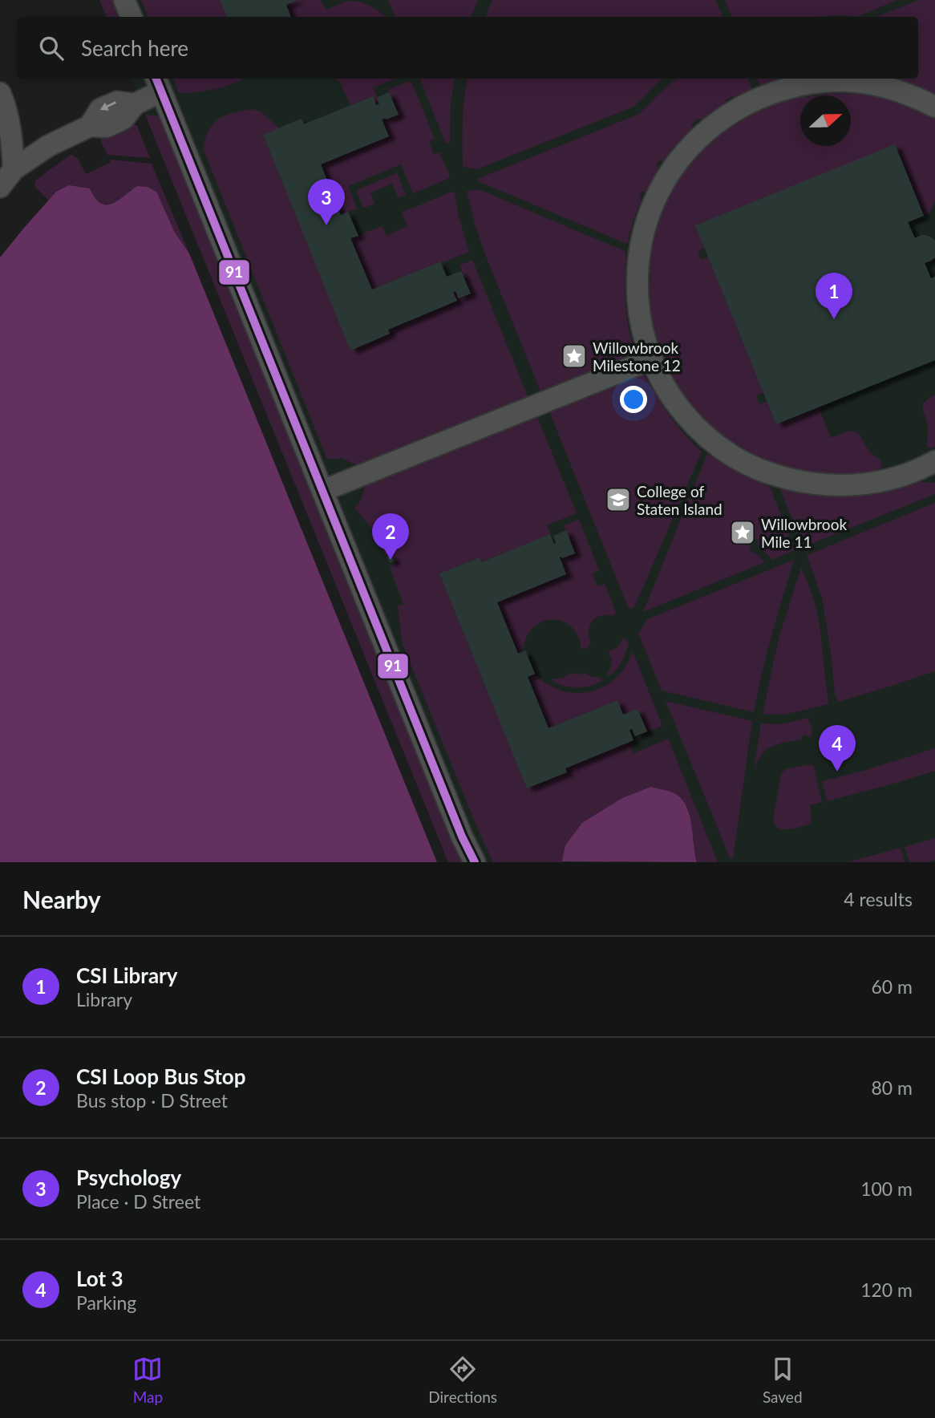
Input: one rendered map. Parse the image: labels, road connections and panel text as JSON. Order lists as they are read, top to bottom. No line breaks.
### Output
{"places":{"place":["Willowbrook Milestone 12","Willowbrook Mile 11"],"school or university":["College of Staten Island"]},"lines":["transit line 91"],"north":"right","page":{"search":"Search here","pins":["3","1","2","4"],"heading":["Nearby","4 results"],"list":[{"mark":"1","name":"CSI Library","note":"Library","value":"60 m"},{"mark":"2","name":"CSI Loop Bus Stop","note":"Bus stop · D Street","value":"80 m"},{"mark":"3","name":"Psychology","note":"Place · D Street","value":"100 m"},{"mark":"4","name":"Lot 3","note":"Parking","value":"120 m"}],"nav":["Map","Directions","Saved"]}}
